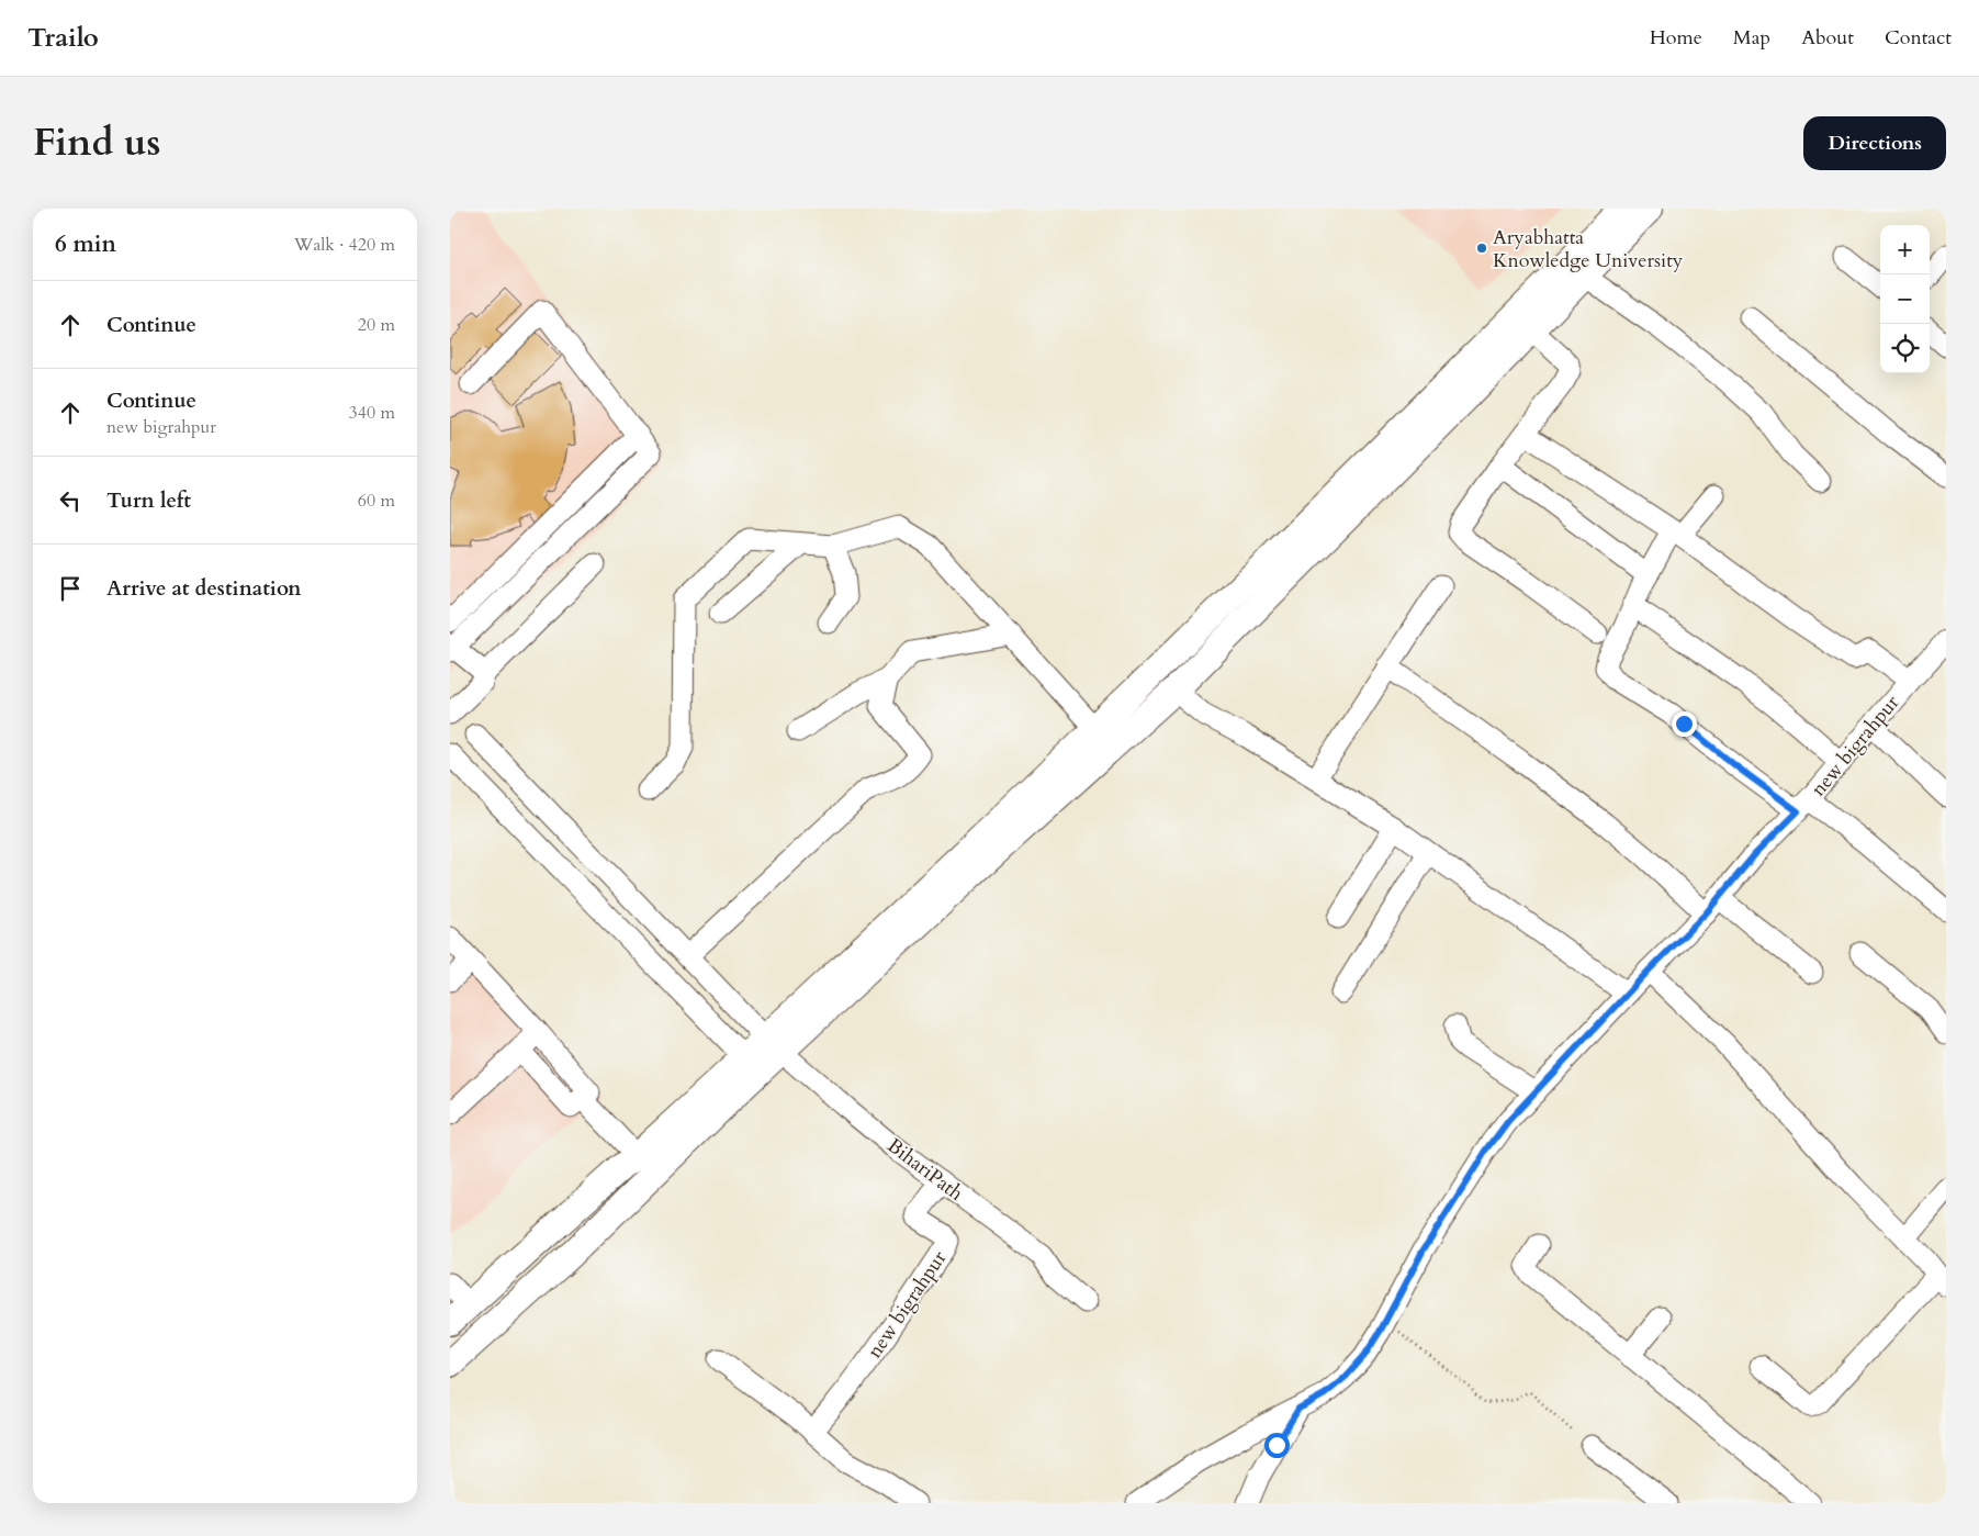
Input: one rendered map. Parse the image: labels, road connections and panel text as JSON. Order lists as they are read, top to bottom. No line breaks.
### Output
{"streets":{"street":["new bigrahpur","BihariPath"]},"crossings":[["new bigrahpur","BihariPath"]],"places":["Aryabhatta Knowledge University"],"page":{"header":"Trailo","nav":["Home","Map","About","Contact"],"title":"Find us","buttons":"Directions","heading":["6 min","Walk · 420 m"],"map_buttons":["+","−"],"list":[["Continue","20 m"],["Continue","new bigrahpur","340 m"],["Turn left","60 m"],"Arrive at destination"]}}
